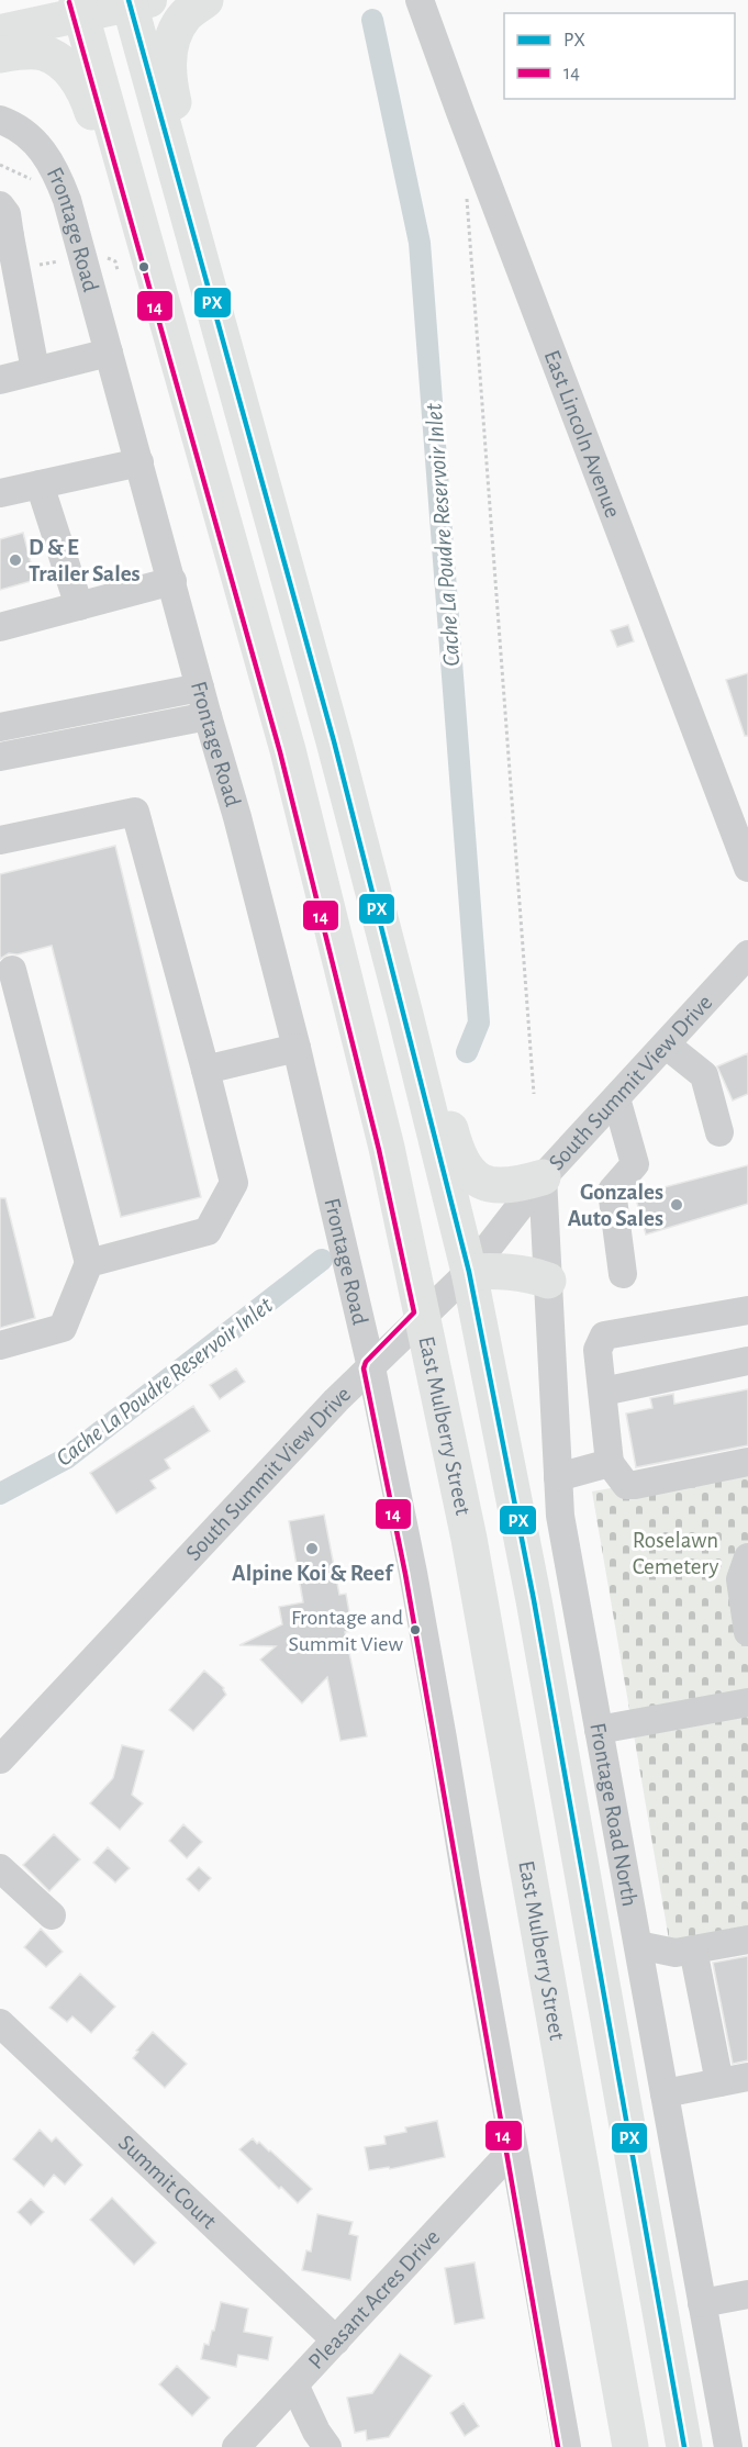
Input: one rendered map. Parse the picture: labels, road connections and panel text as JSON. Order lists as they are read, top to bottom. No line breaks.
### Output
{"streets":{"highway":["East Mulberry Street"],"street":["Frontage Road","East Lincoln Avenue","South Summit View Drive","Frontage Road North","Summit Court","Pleasant Acres Drive"]},"crossings":[["Frontage Road","South Summit View Drive"],["Frontage Road","Pleasant Acres Drive"],["South Summit View Drive","East Mulberry Street"],["South Summit View Drive","Frontage Road North"],["Summit Court","Pleasant Acres Drive"]],"water":["Cache La Poudre Reservoir Inlet"],"parks":["Roselawn Cemetery"],"places":["D & E Trailer Sales","Gonzales Auto Sales","Alpine Koi & Reef","Frontage and Summit View"],"lines":["transit line PX","transit line 14"],"legend":["PX","14"]}
